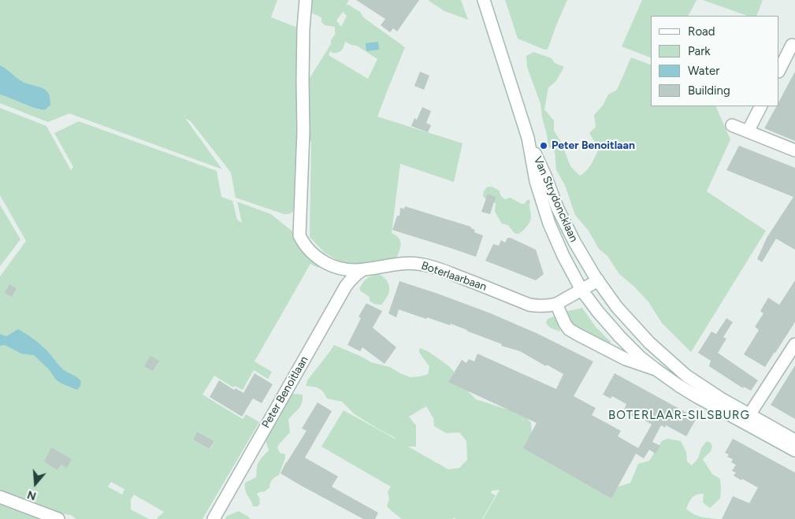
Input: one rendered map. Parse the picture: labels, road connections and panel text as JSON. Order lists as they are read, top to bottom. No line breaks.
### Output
{"streets":{"street":["Van Strydoncklaan","Boterlaarbaan","Peter Benoitlaan"]},"crossings":[["Van Strydoncklaan","Boterlaarbaan"],["Boterlaarbaan","Peter Benoitlaan"]],"districts":["BOTERLAAR-SILSBURG"],"places":["Peter Benoitlaan"],"legend":["Road","Park","Water","Building"],"north":"bottom"}
